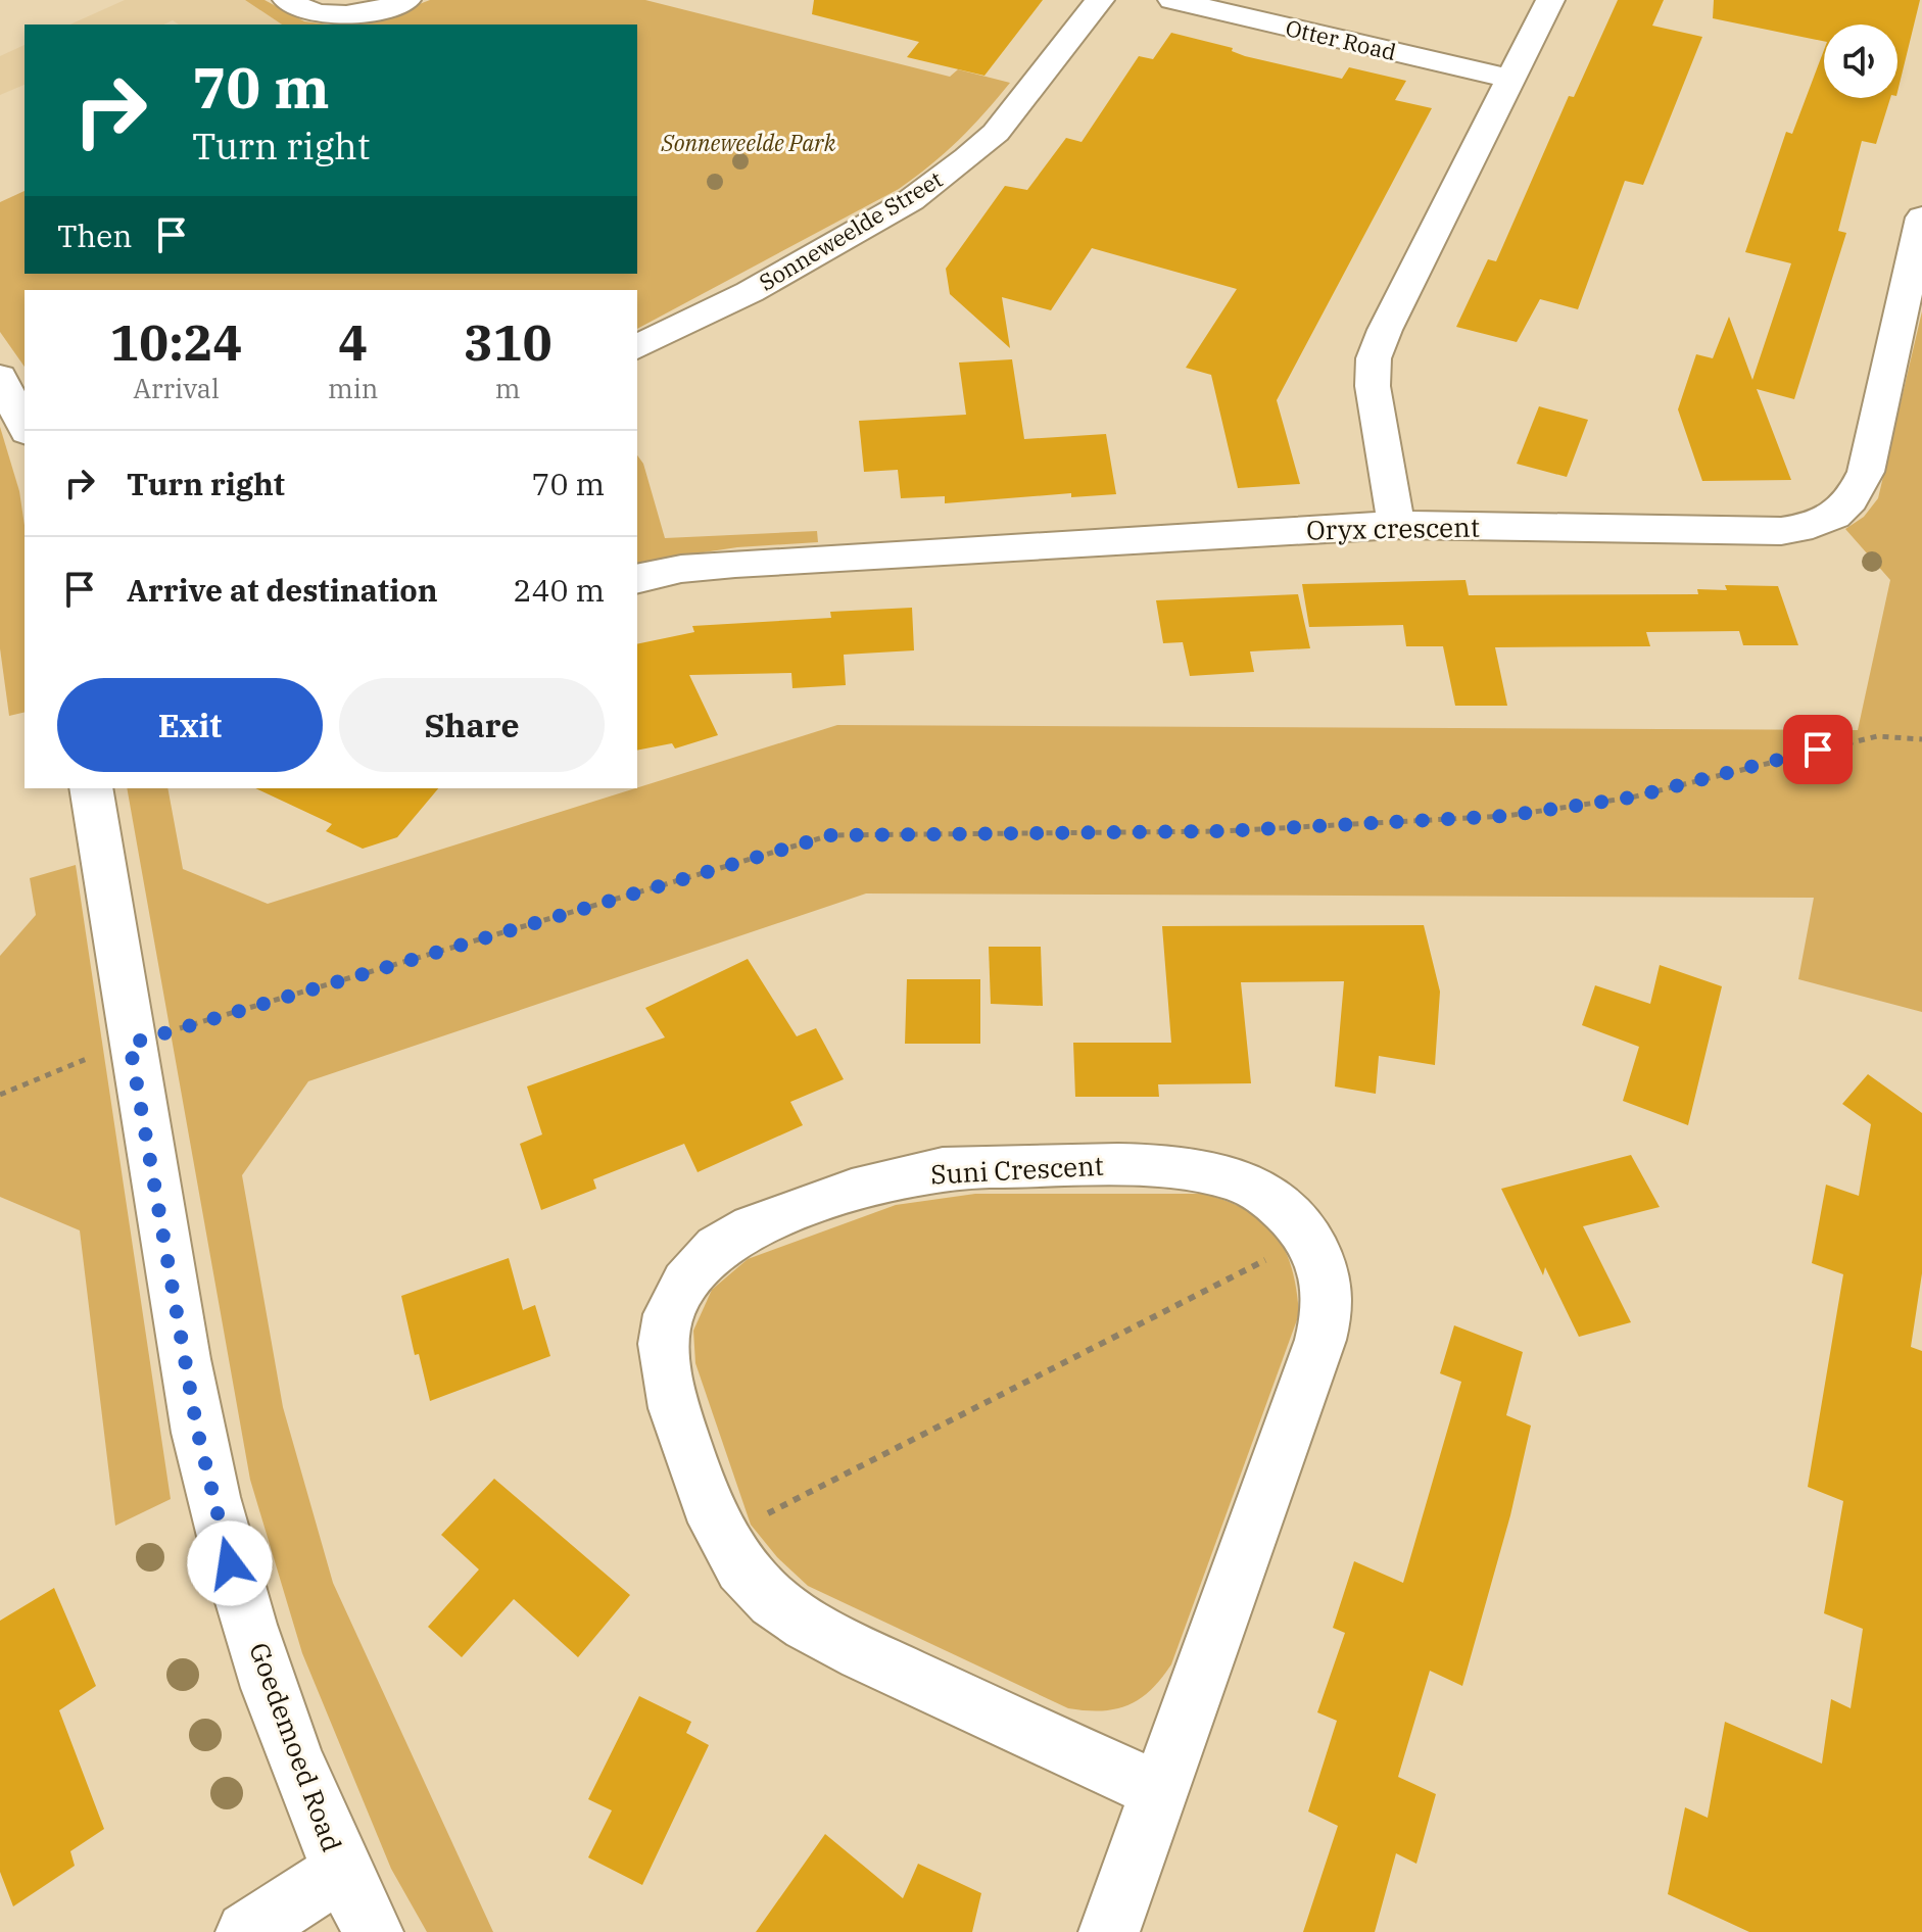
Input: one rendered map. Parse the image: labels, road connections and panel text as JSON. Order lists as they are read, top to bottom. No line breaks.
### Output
{"streets":{"street":["Otter Road","Sonneweelde Street","Oryx crescent","Suni Crescent","Goedemoed Road"]},"parks":["Sonneweelde Park"],"page":{"turn":["70 m","Turn right"],"then":"Then","eta":["10:24","Arrival","4","min","310","m"],"list":[{"name":"Turn right","value":"70 m"},{"name":"Arrive at destination","value":"240 m"}],"buttons":["Exit","Share"]}}
